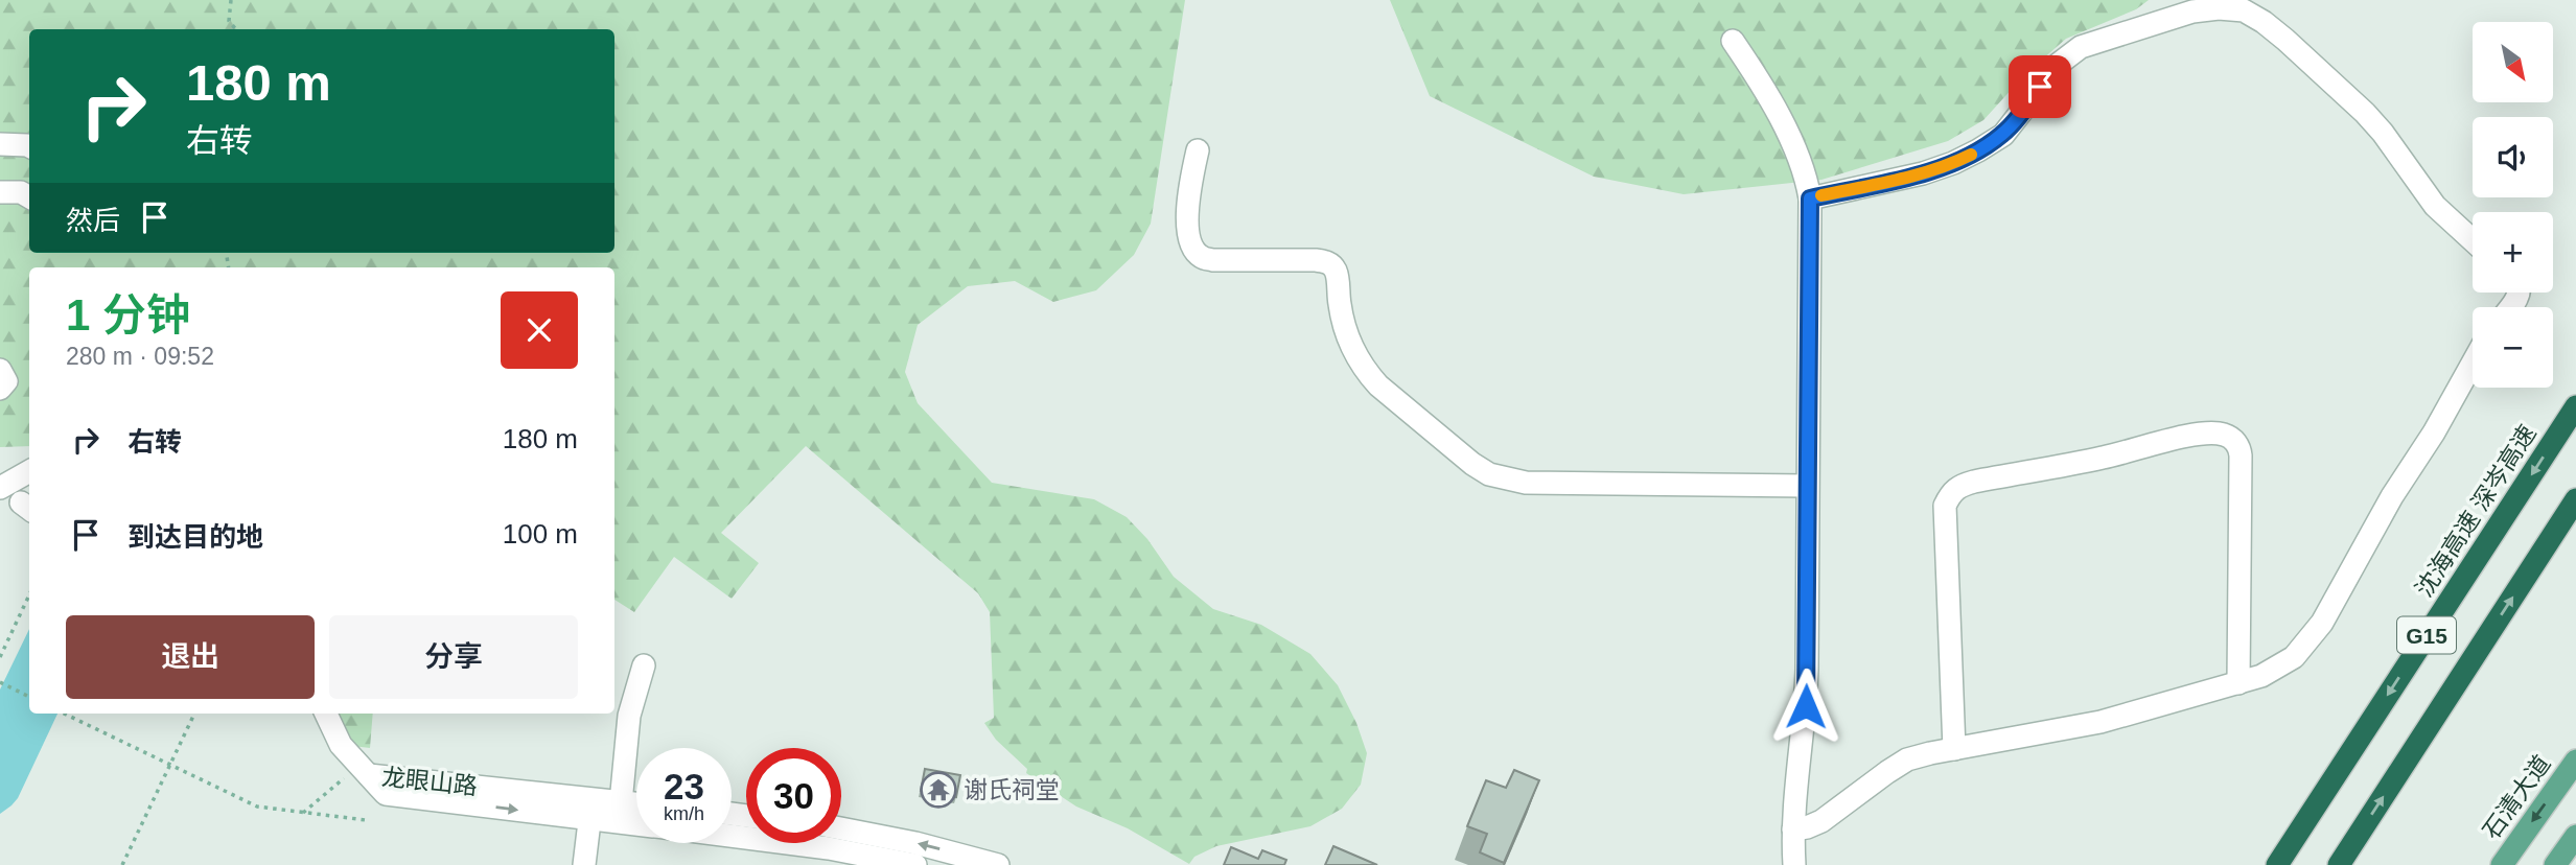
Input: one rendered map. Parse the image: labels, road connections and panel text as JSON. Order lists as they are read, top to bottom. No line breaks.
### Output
{"streets":{"highway":["沈海高速 深岑高速","G15"],"main road":["石清大道"],"street":["龙眼山路"]},"one_way":["石清大道"],"places":{"temple":["谢氏祠堂"]},"north":"bottom right","page":{"map_buttons":["+","−"],"turn":["180 m","右转"],"then":"然后","heading":["1 分钟","280 m · 09:52"],"list":[{"name":"右转","value":"180 m"},{"name":"到达目的地","value":"100 m"}],"buttons":["退出","分享"],"speed":"23 km/h","limit":"30"}}
